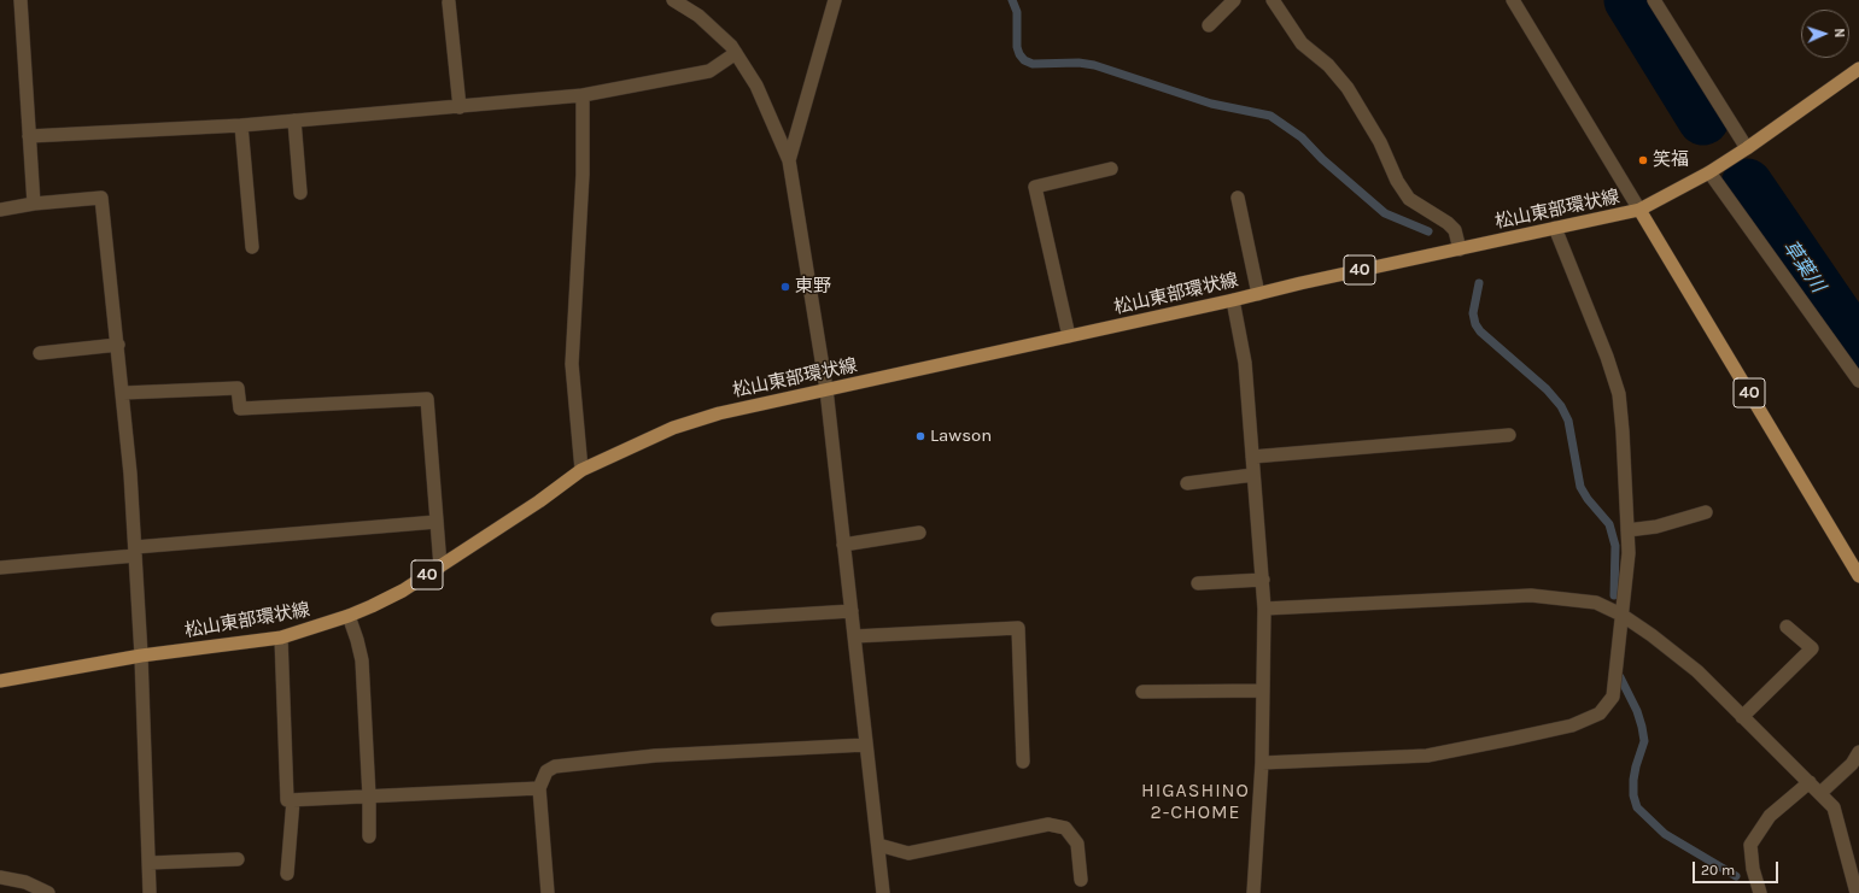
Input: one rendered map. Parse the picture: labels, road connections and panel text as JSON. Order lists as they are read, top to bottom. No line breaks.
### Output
{"streets":{"main road":["松山東部環状線","40"]},"districts":["HIGASHINO 2-CHOME"],"water":["草葉川"],"places":["笑福","東野","Lawson"],"scale_bar":"20 m","north":"right"}
